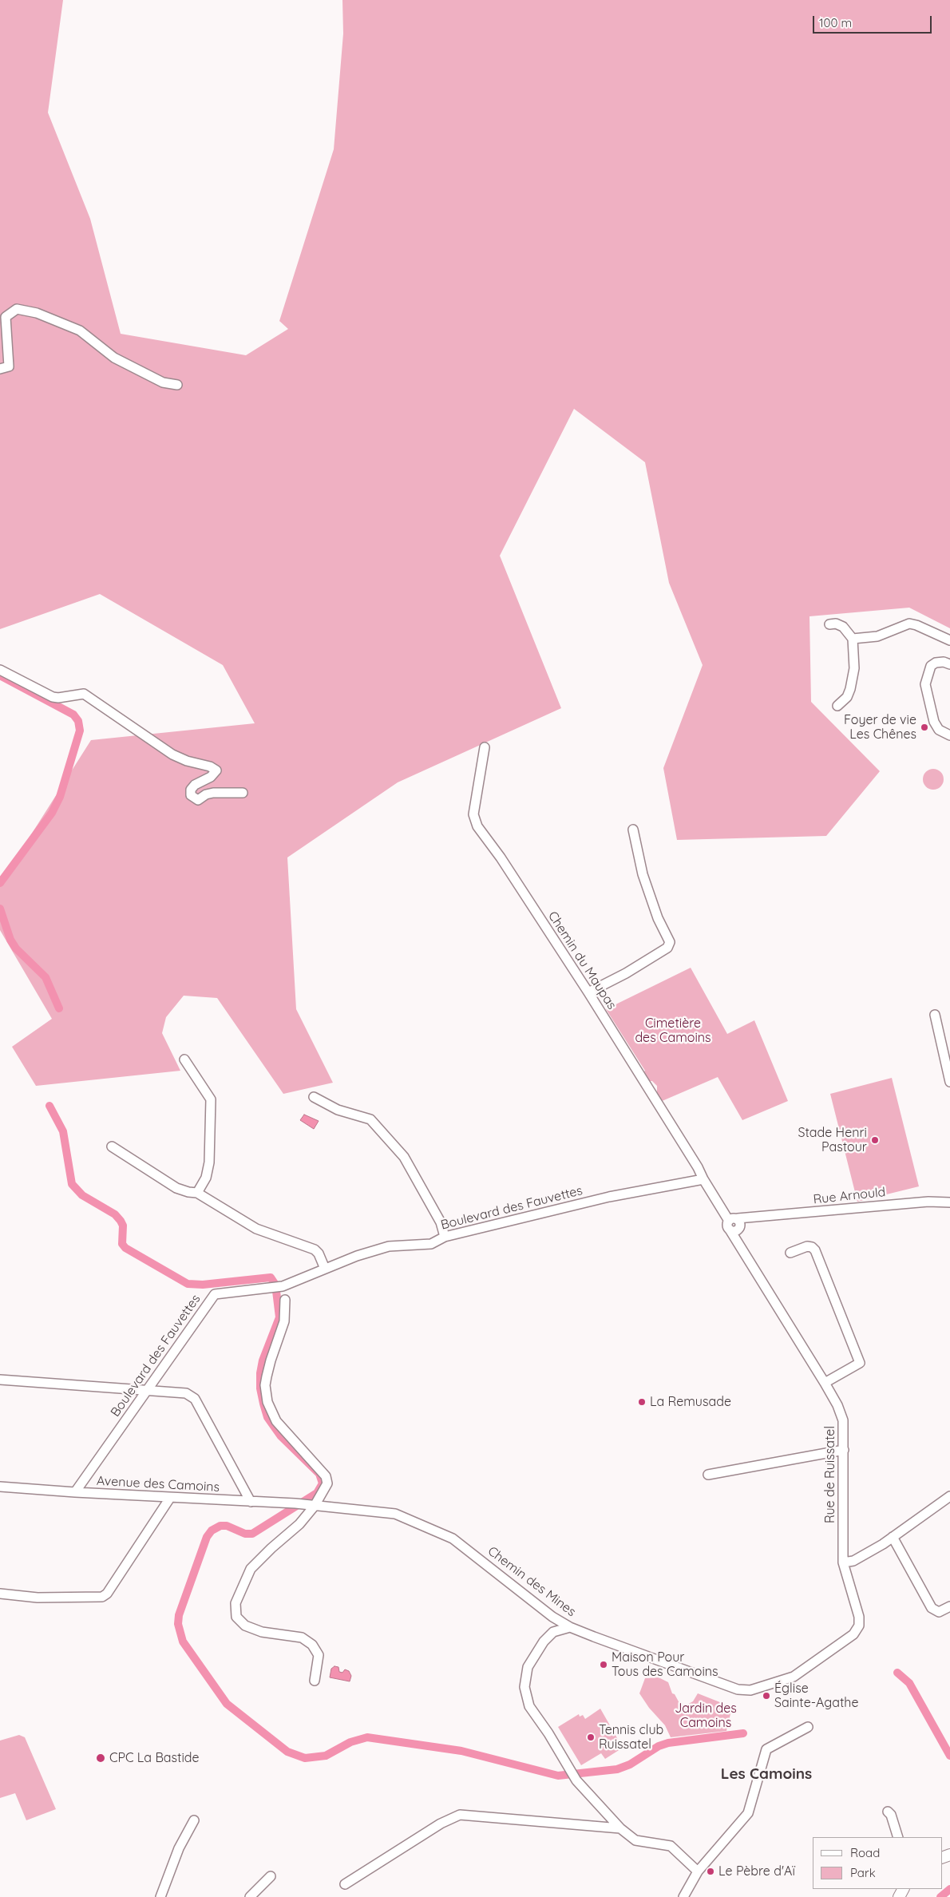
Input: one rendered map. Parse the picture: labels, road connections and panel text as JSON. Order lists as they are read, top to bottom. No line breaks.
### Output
{"streets":{"street":["Chemin du Maupas","Rue Arnould","Boulevard des Fauvettes","Rue de Ruissatel","Avenue des Camoins","Chemin des Mines"]},"crossings":[["Chemin du Maupas","Boulevard des Fauvettes"],["Rue Arnould","Rue de Ruissatel"],["Boulevard des Fauvettes","Avenue des Camoins"],["Rue de Ruissatel","Chemin des Mines"],["Avenue des Camoins","Chemin des Mines"]],"districts":["Les Camoins"],"parks":["Cimetière des Camoins","Jardin des Camoins"],"places":["Foyer de vie Les Chênes","Stade Henri Pastour","La Remusade","Maison Pour Tous des Camoins","Église Sainte-Agathe","Tennis club Ruissatel","CPC La Bastide","Le Pèbre d'Aï"],"legend":["Road","Park"],"scale_bar":"100 m"}
